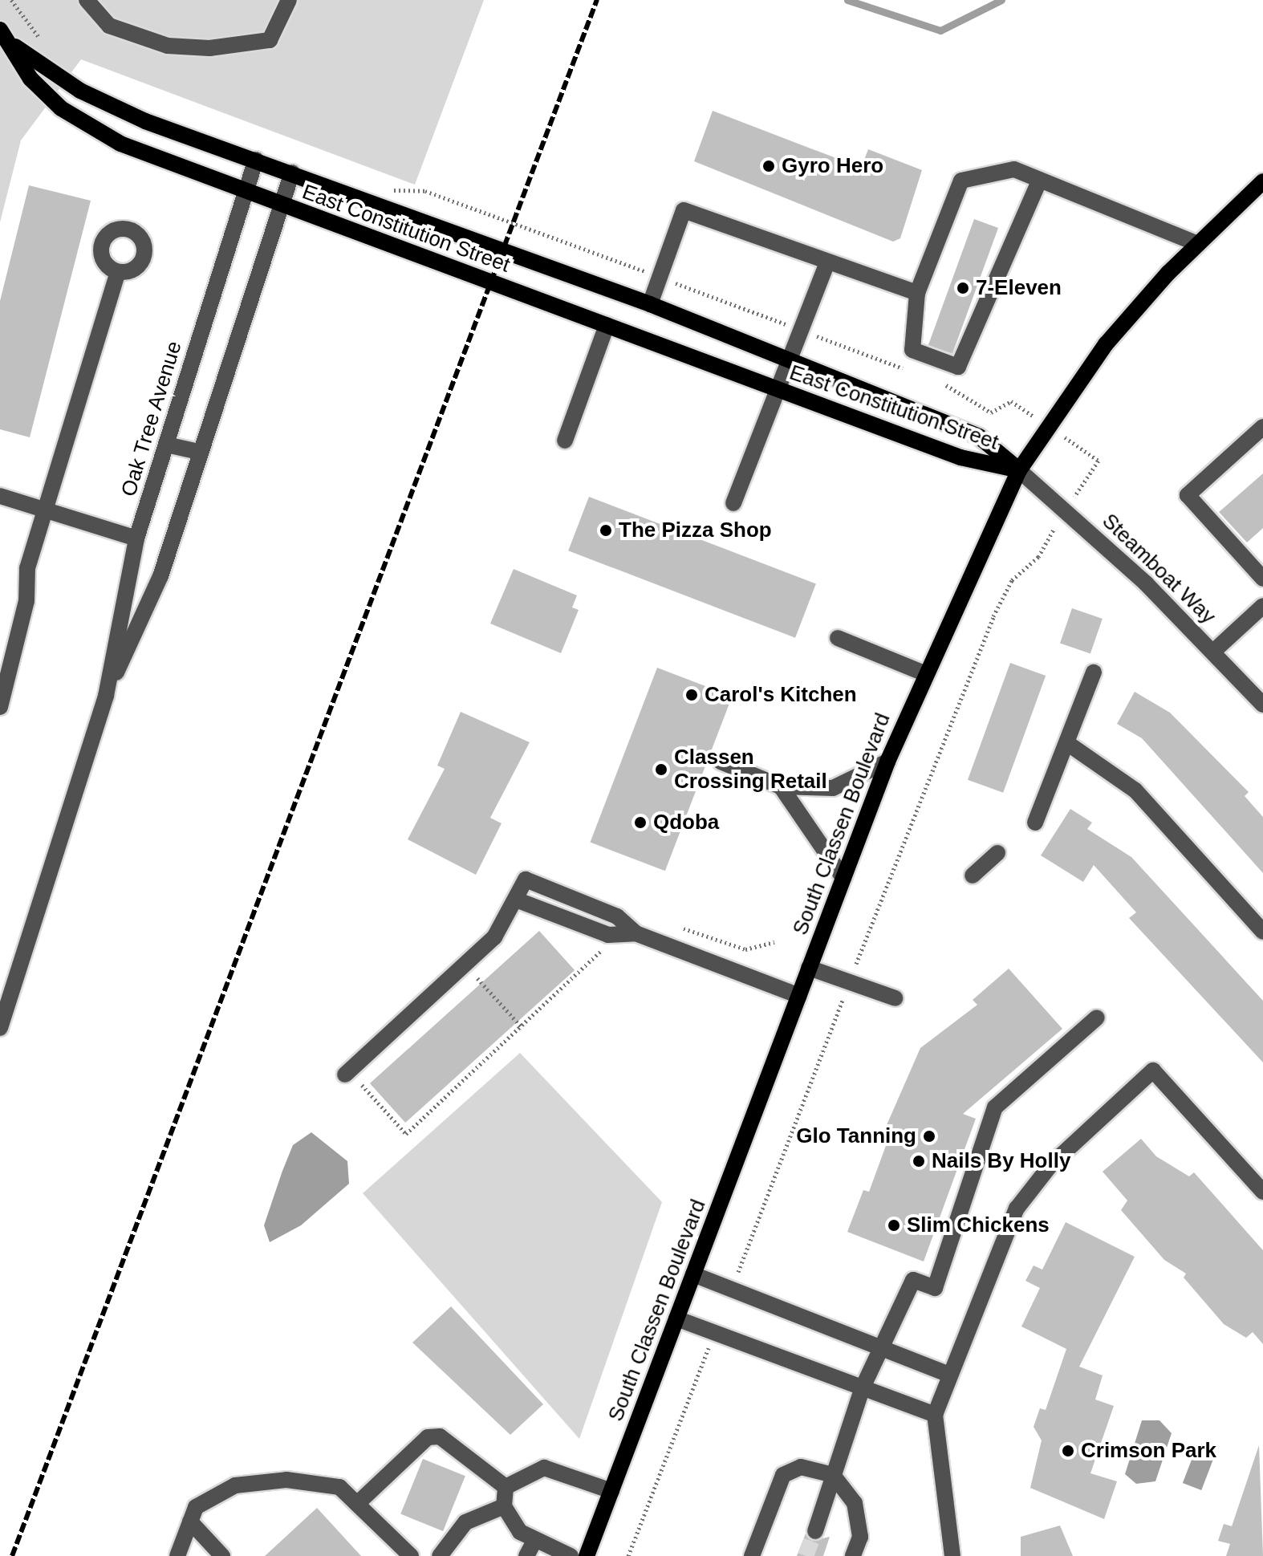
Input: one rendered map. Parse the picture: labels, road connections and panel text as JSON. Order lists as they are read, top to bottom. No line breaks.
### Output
{"streets":{"main road":["East Constitution Street","South Classen Boulevard"],"street":["Oak Tree Avenue","Steamboat Way"]},"crossings":[["East Constitution Street","Oak Tree Avenue"],["East Constitution Street","Steamboat Way"],["East Constitution Street","South Classen Boulevard"],["Steamboat Way","South Classen Boulevard"]],"places":["Gyro Hero","7-Eleven","The Pizza Shop","Carol's Kitchen","Classen Crossing Retail","Qdoba","Glo Tanning","Nails By Holly","Slim Chickens","Crimson Park"]}
